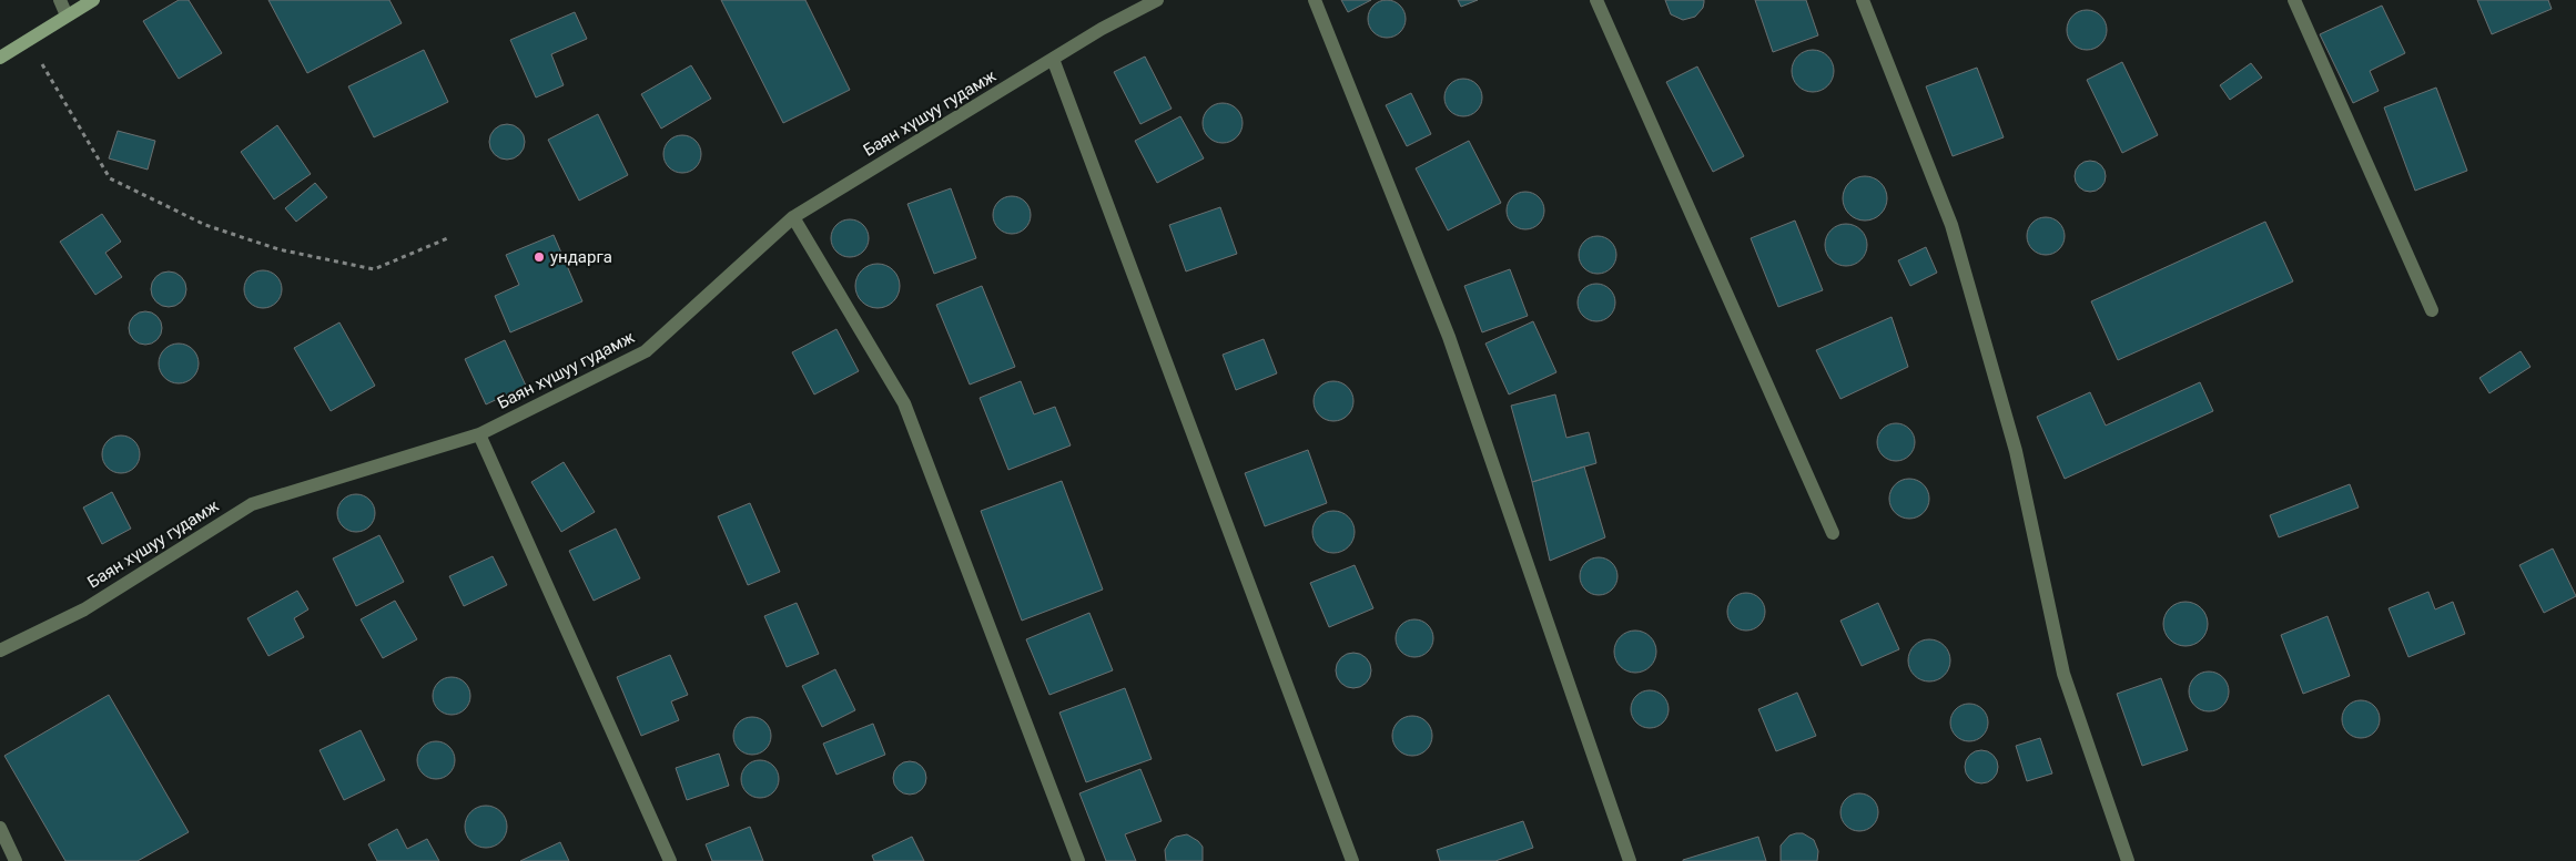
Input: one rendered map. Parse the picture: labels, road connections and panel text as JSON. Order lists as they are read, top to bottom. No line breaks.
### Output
{"streets":{"street":["Баян хүшуу гудамж"]},"places":["ундарга"]}
